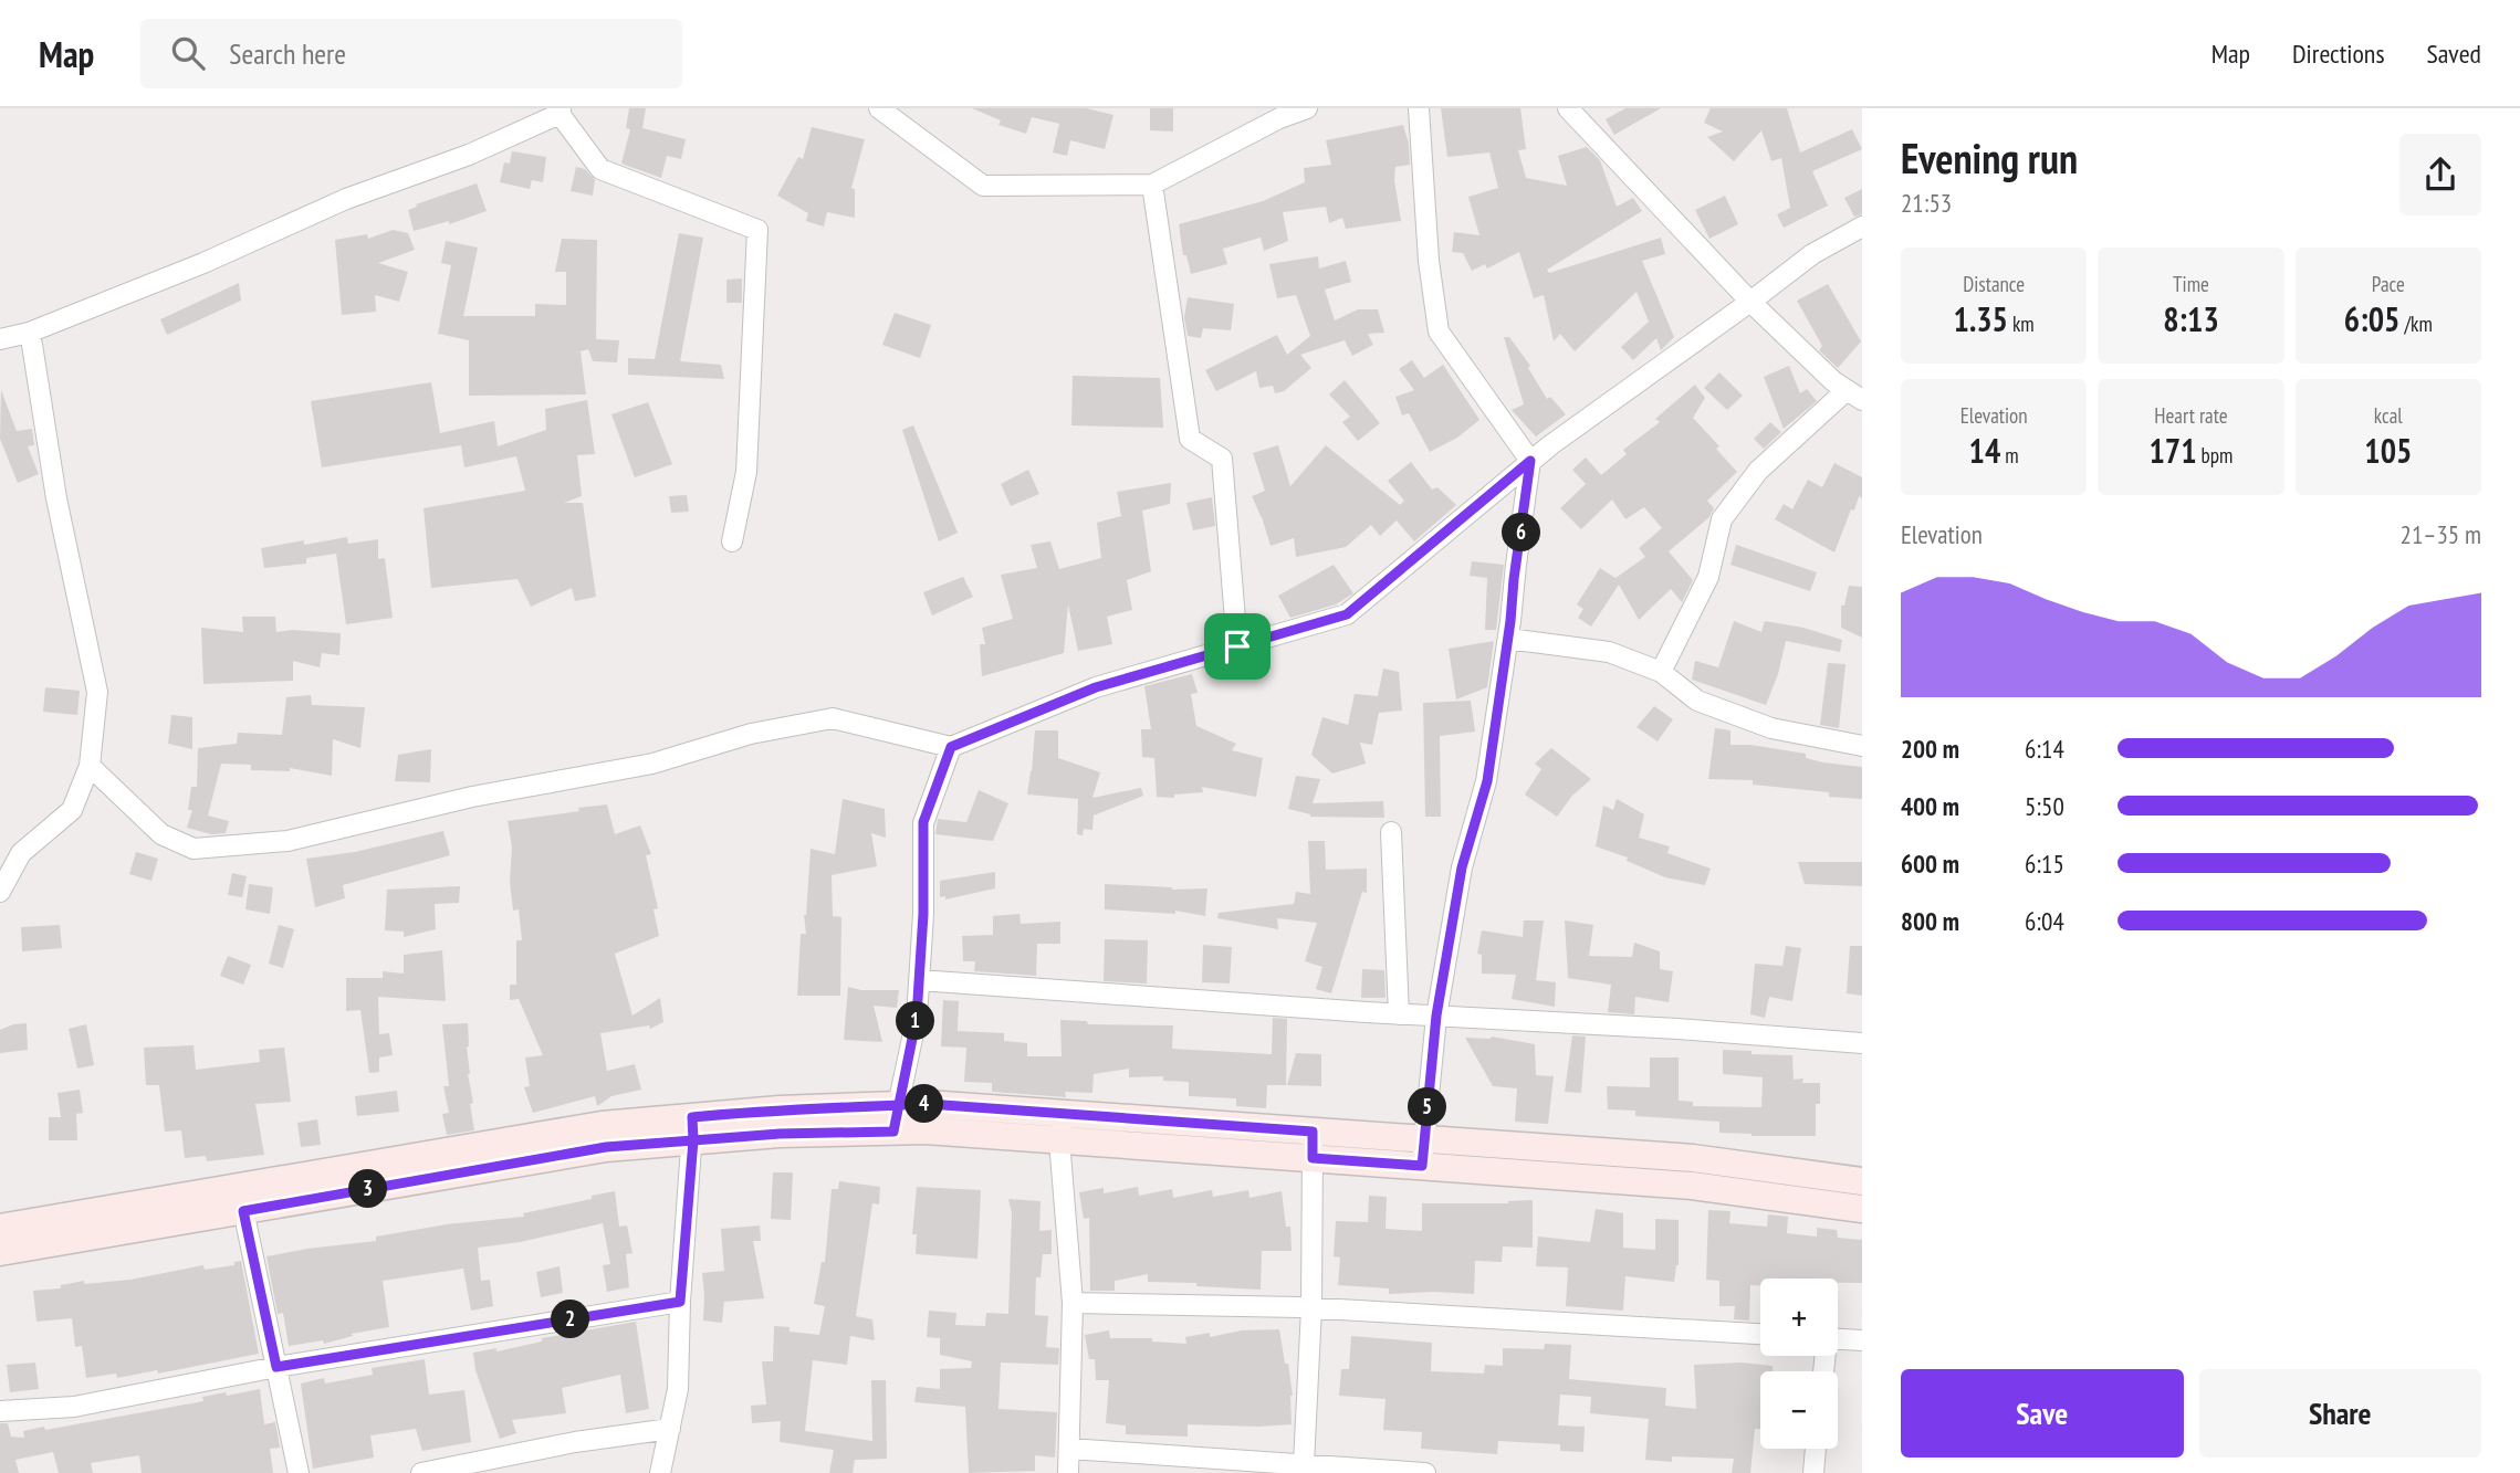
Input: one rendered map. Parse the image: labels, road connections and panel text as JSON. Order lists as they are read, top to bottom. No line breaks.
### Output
{"page":{"header":"Map","search":"Search here","nav":["Map","Directions","Saved"],"heading":["Evening run","21:53"],"stats":[["Distance","1.35 km"],["Time","8:13"],["Pace","6:05 /km"],["Elevation","14 m"],["Heart rate","171 bpm"],["kcal","105"]],"chart":["Elevation","21–35 m"],"pins":["6","1","4","5","3","2"],"list":[{"name":"200 m","note":"6:14"},{"name":"400 m","note":"5:50"},{"name":"600 m","note":"6:15"},{"name":"800 m","note":"6:04"}],"map_buttons":["+","−"],"buttons":["Save","Share"]}}
